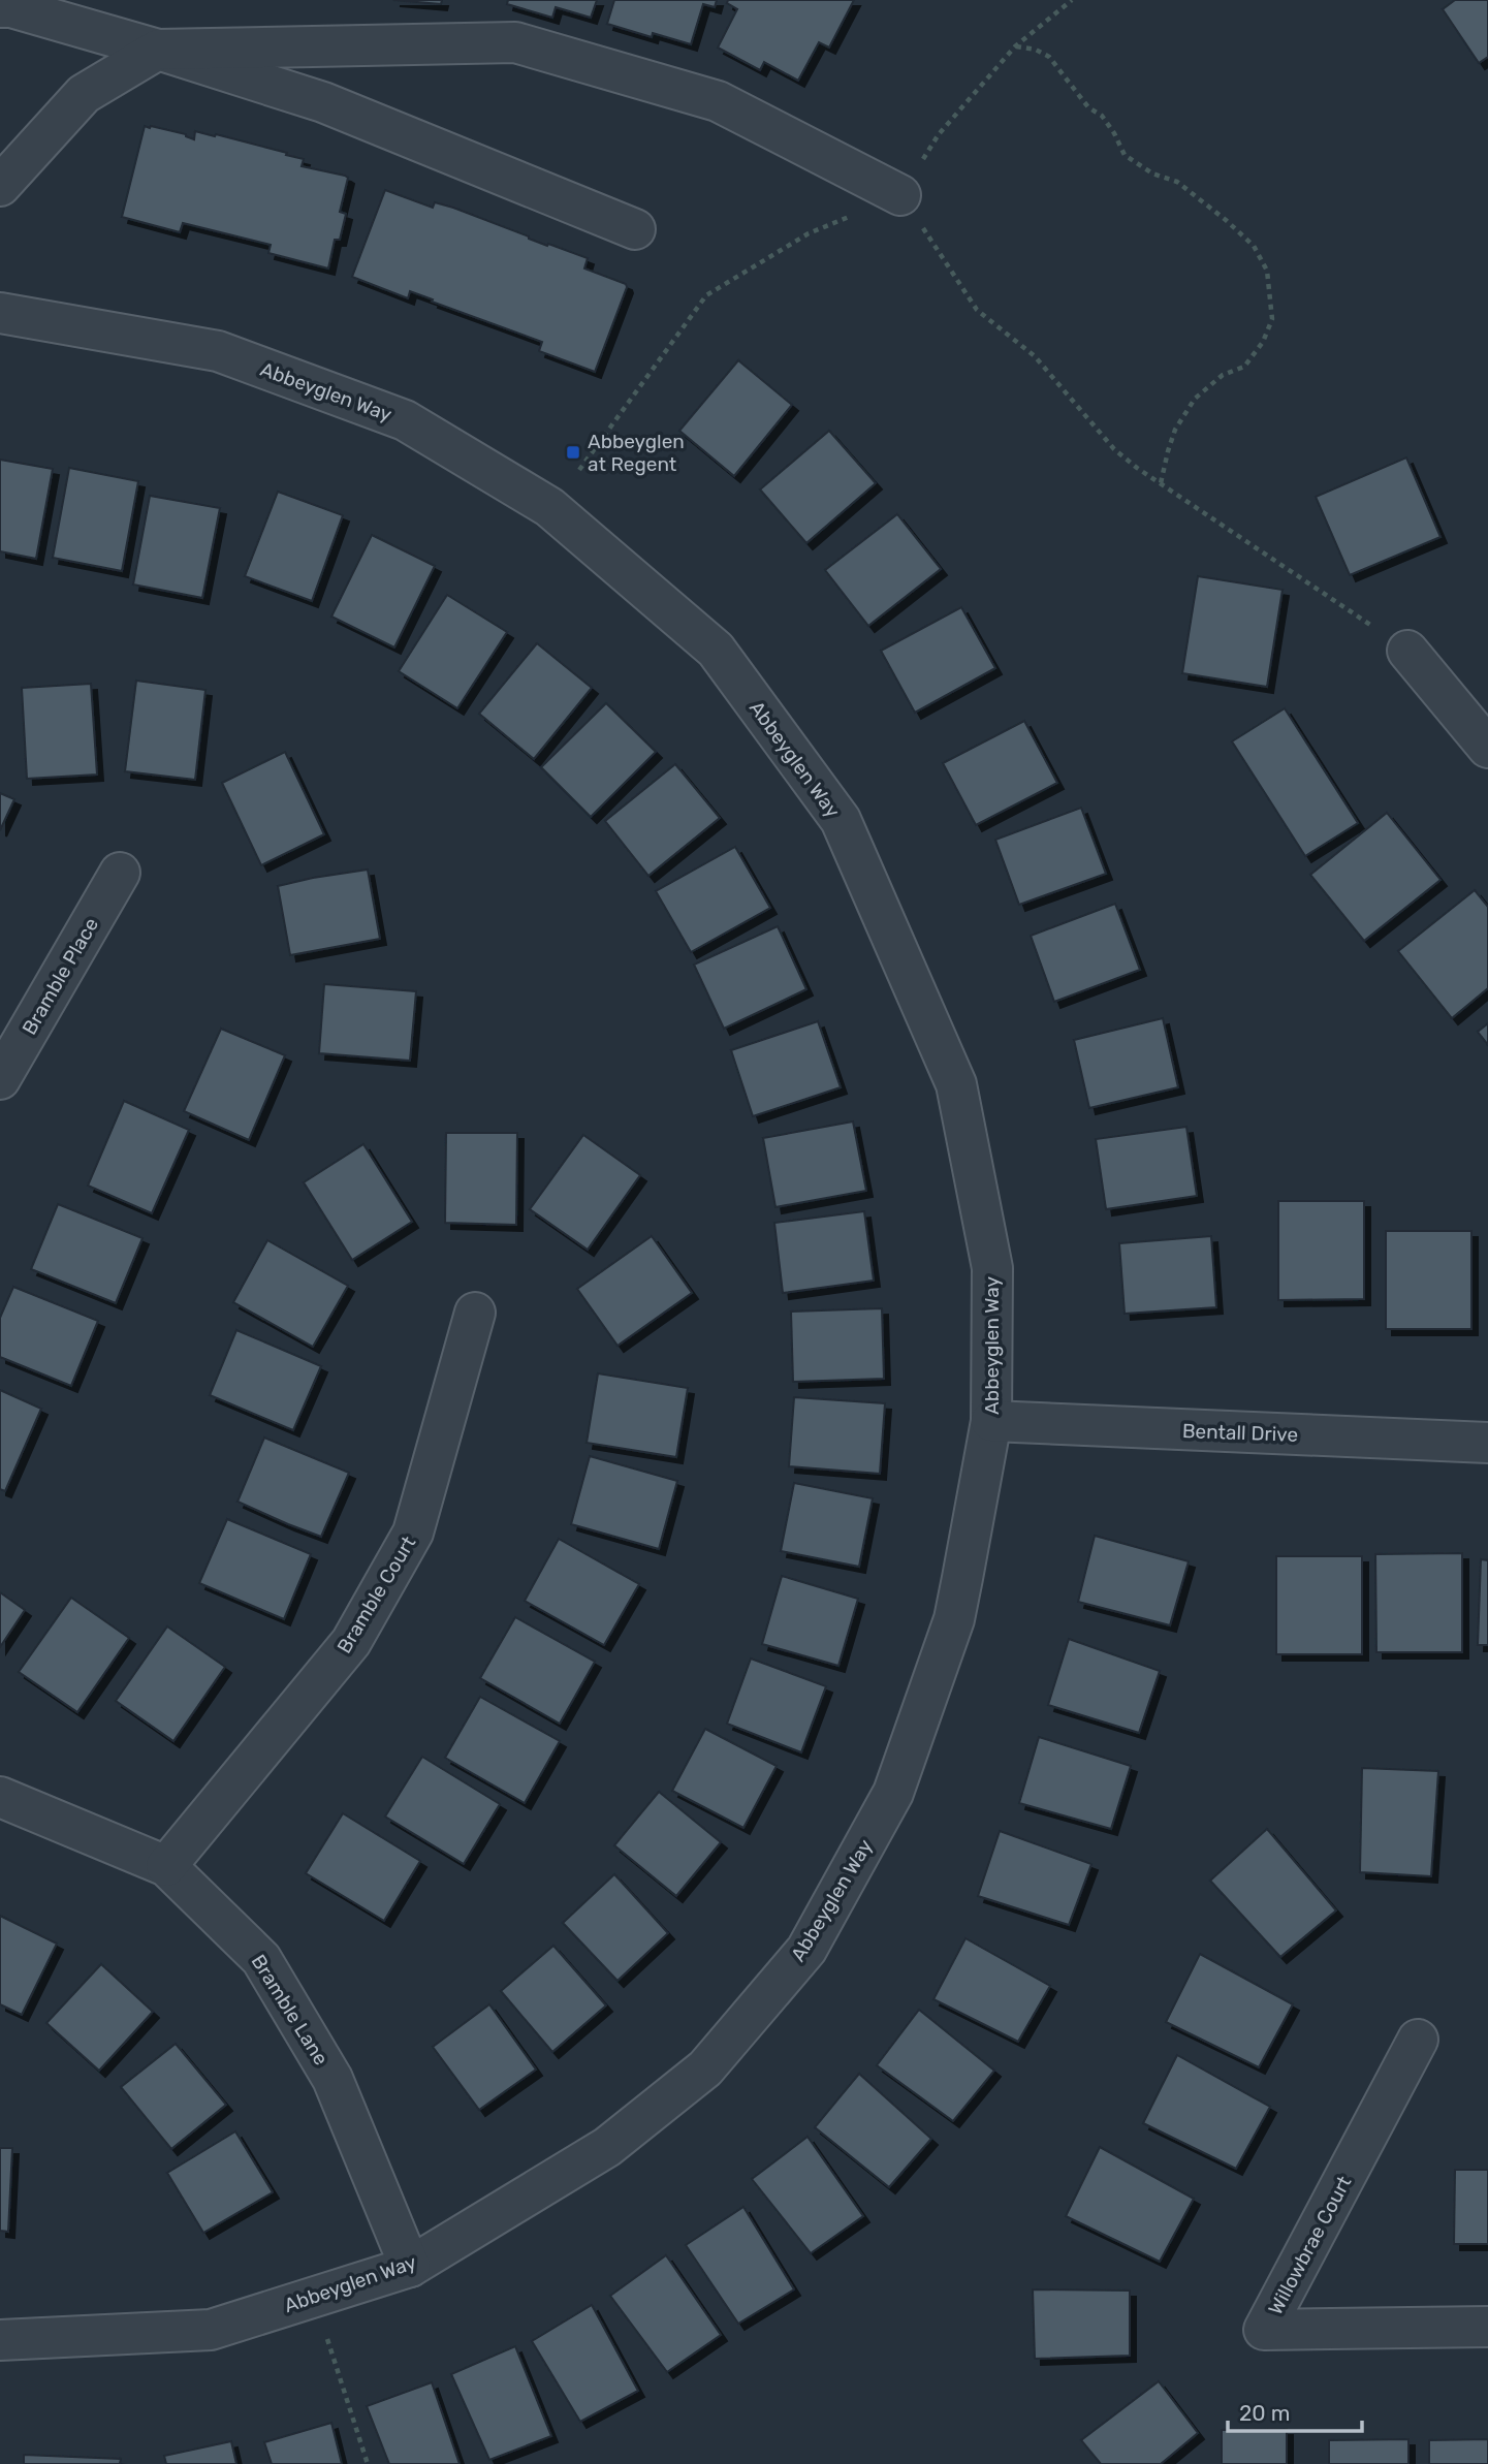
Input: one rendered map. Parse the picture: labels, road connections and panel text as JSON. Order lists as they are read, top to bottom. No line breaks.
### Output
{"streets":{"street":["Abbeyglen Way","Bramble Place","Bentall Drive","Bramble Court","Bramble Lane","Willowbrae Court"]},"crossings":[["Abbeyglen Way","Bentall Drive"],["Abbeyglen Way","Bramble Lane"],["Bramble Court","Bramble Lane"]],"places":{"transit":["Abbeyglen at Regent"]},"scale_bar":"20 m"}
